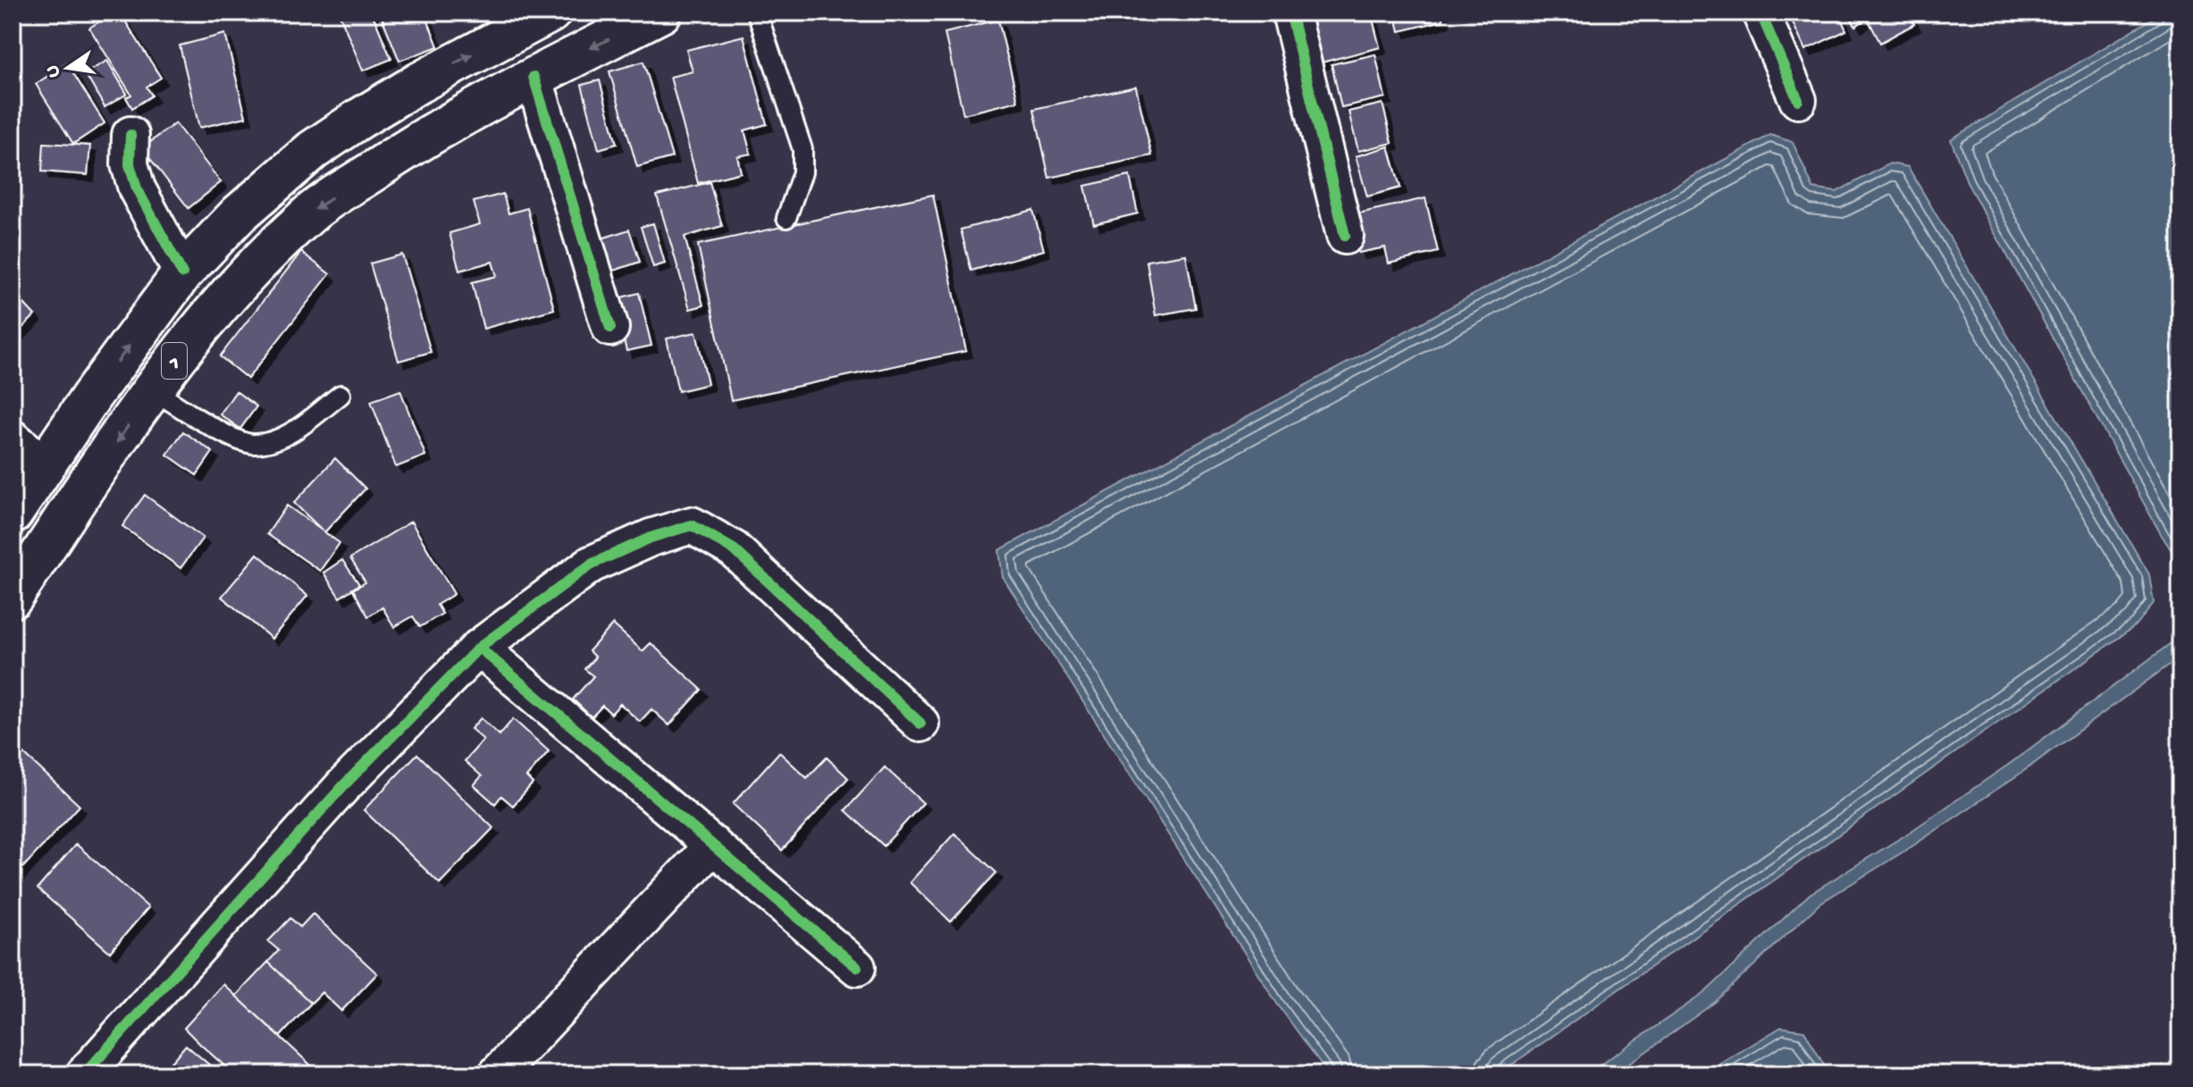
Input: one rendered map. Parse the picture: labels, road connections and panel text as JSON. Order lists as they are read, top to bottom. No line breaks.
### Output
{"streets":{"highway":["1"]},"north":"left"}
